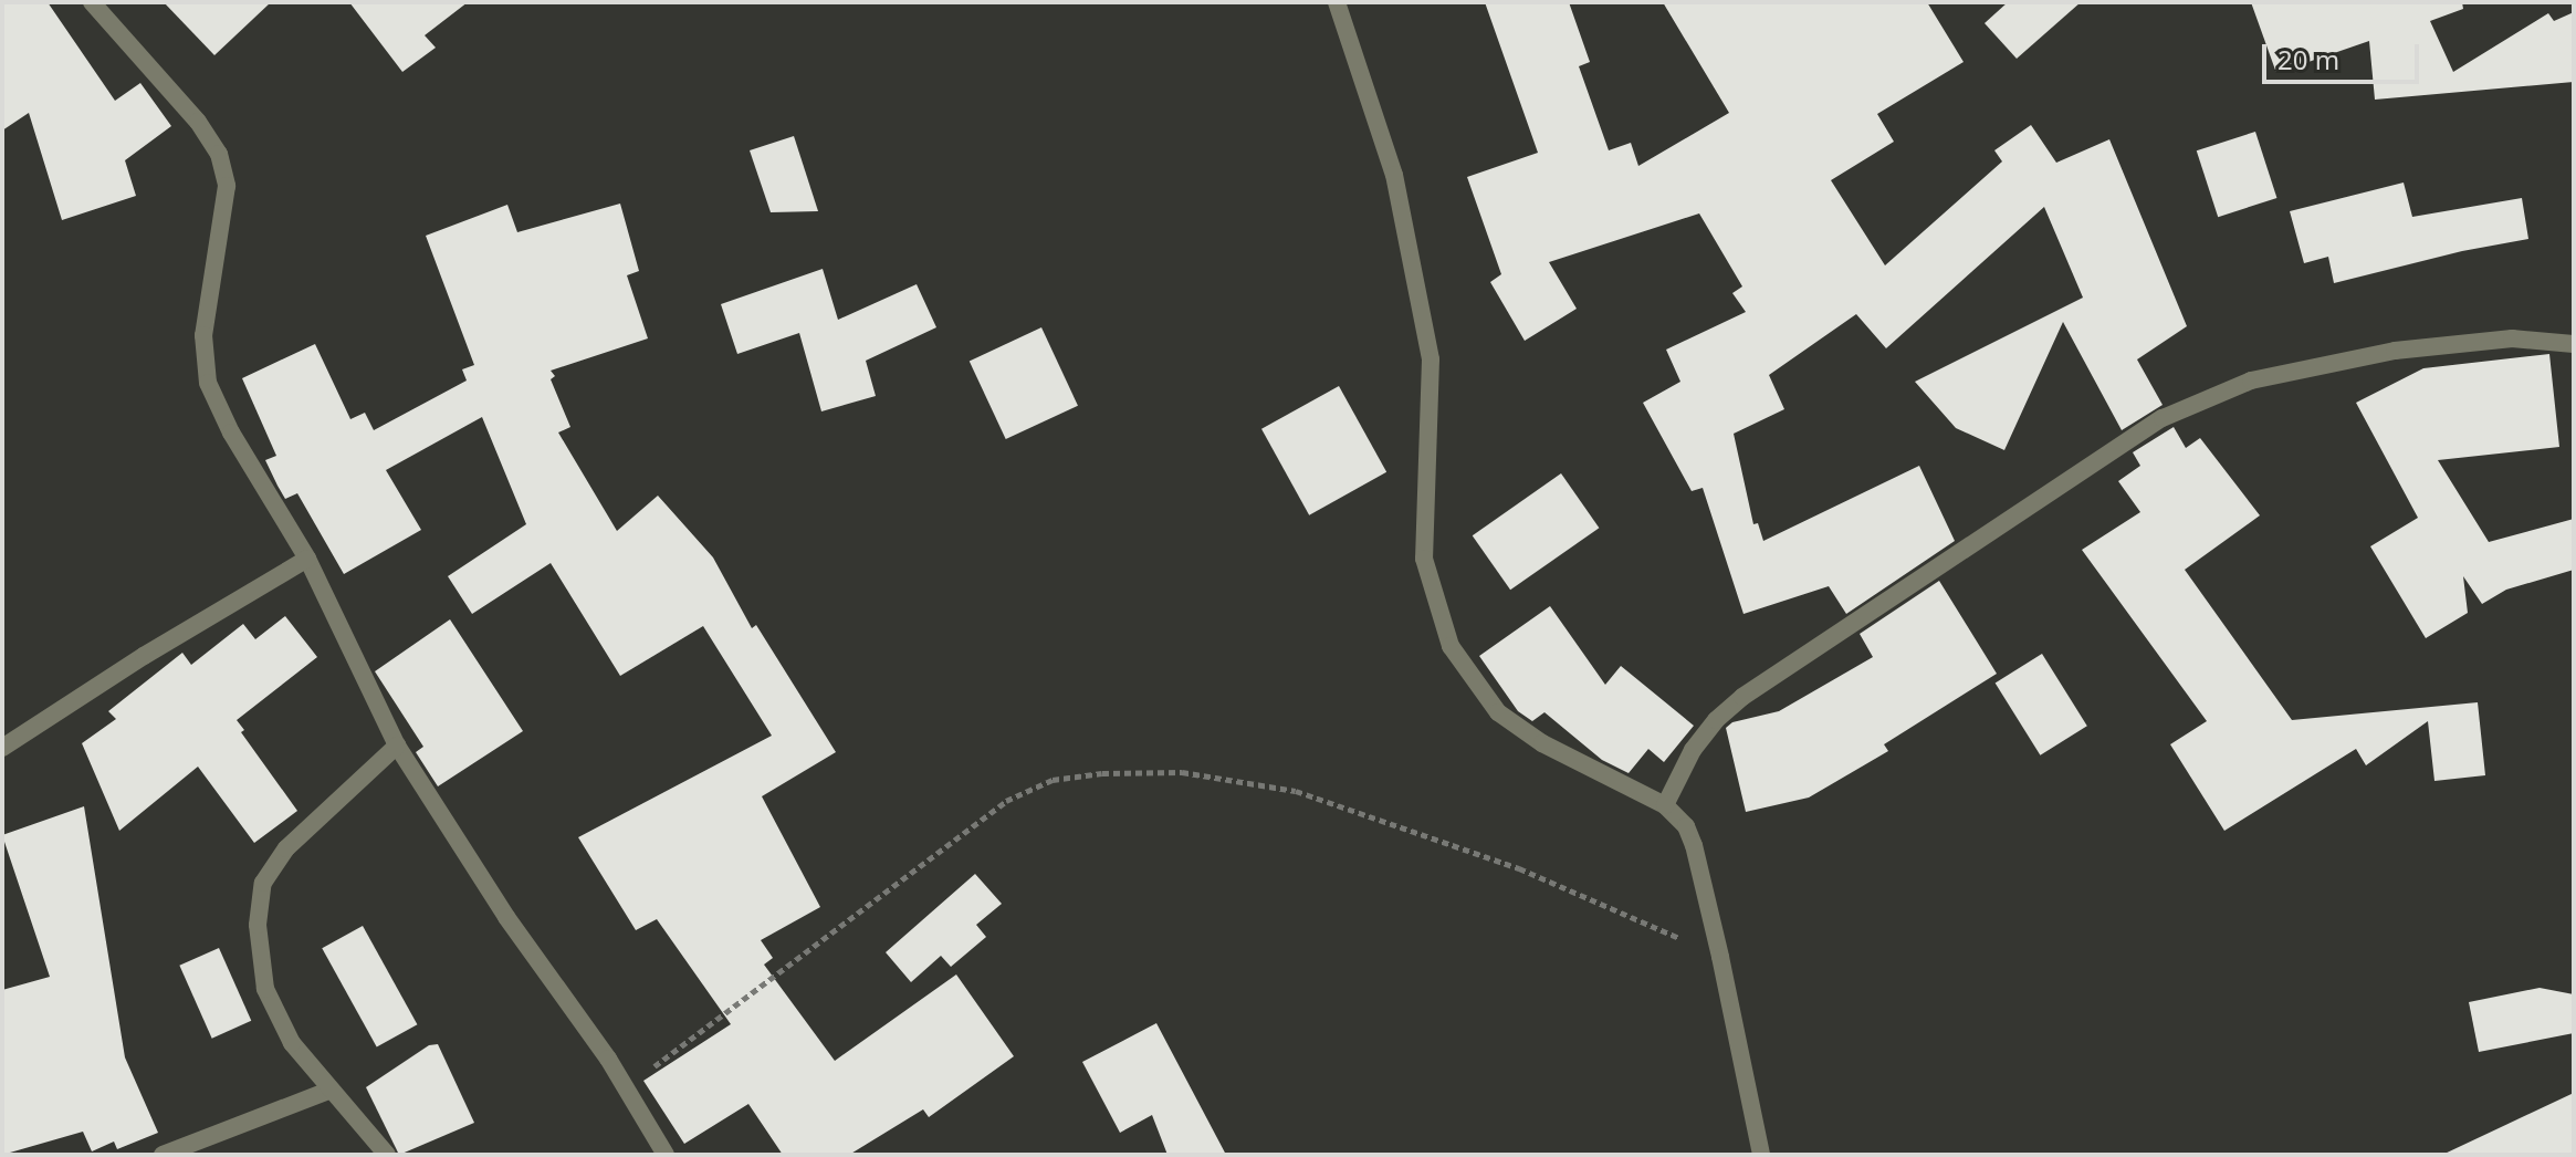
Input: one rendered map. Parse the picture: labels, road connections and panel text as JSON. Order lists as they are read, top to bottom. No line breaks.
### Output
{"scale_bar":"20 m"}
